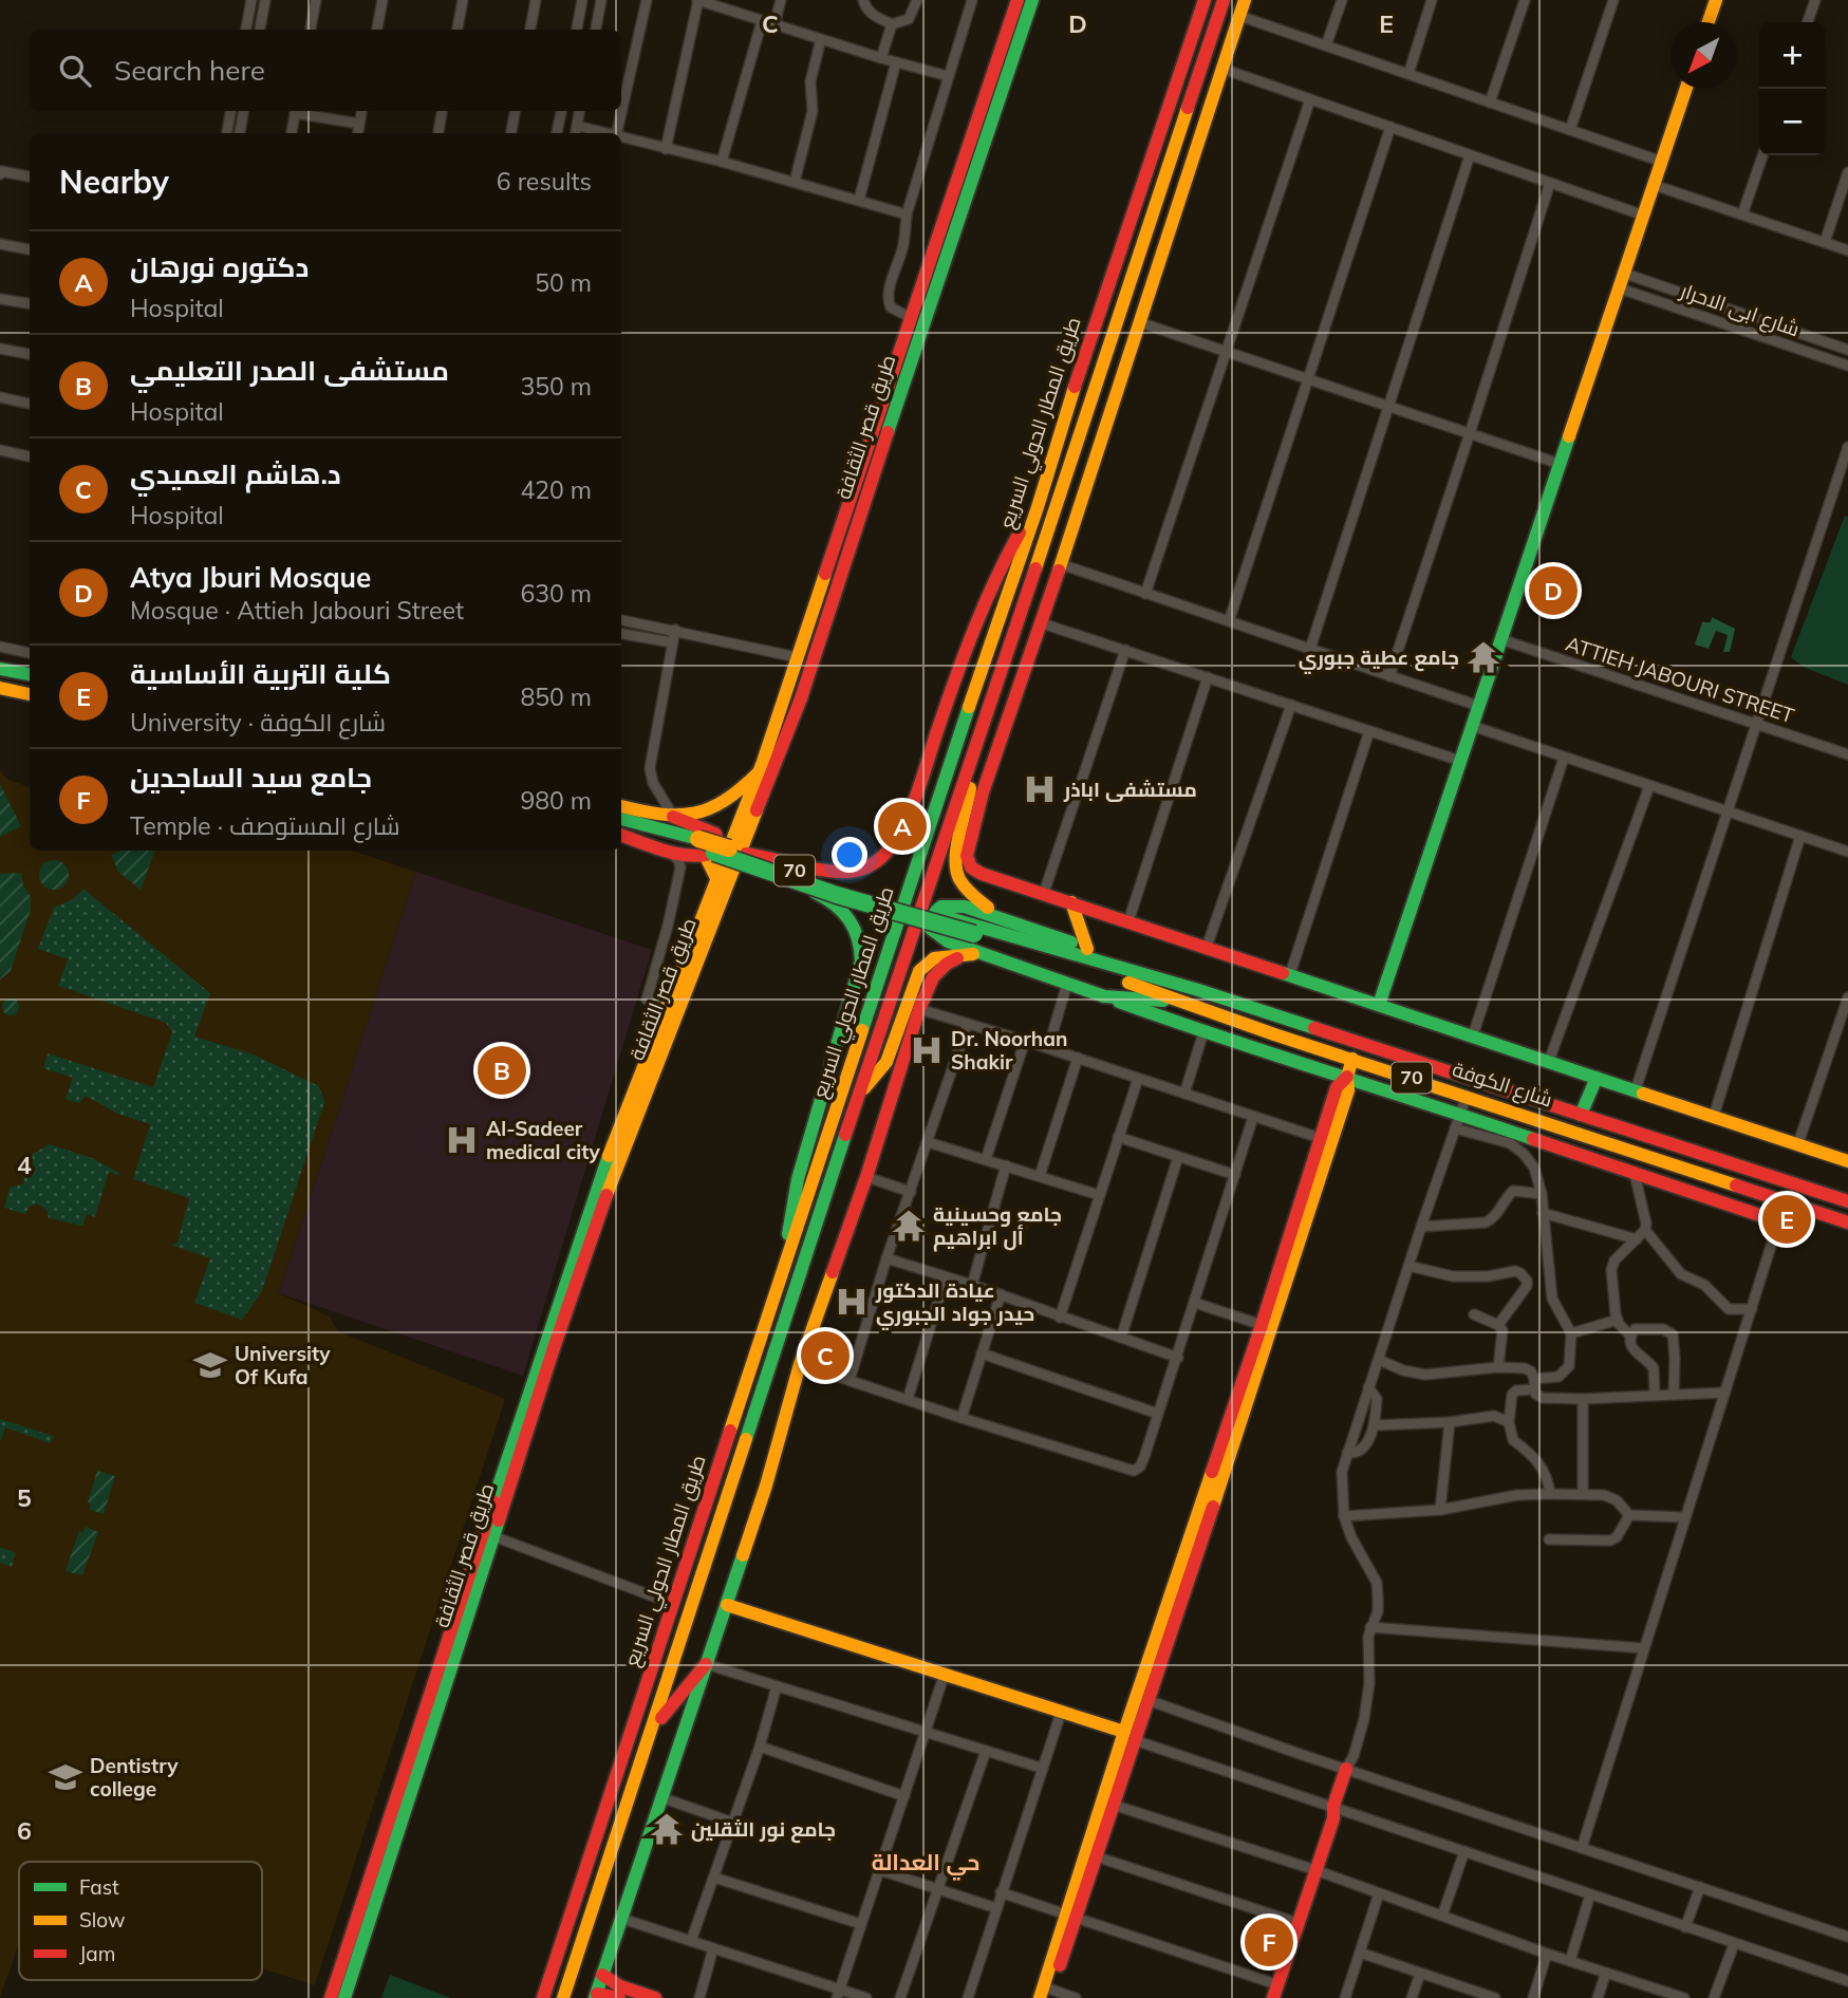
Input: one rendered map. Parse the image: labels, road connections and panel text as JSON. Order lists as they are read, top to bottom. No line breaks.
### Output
{"streets":{"main road":["طريق المطار الحولي السريع","طريق قصر الثقافة","70","شارع الكوفة"],"street":["شارع ابی الاحرار","ATTIEH JABOURI STREET"]},"crossings":[["70","شارع الكوفة"]],"districts":["حي العدالة"],"places":{"temple":["جامع عطية جبوري","جامع وحسينية أل ابراهيم","جامع نور الثقلين"],"hospital":["مستشفى اباذر","Dr. Noorhan Shakir","Al-Sadeer medical city","عيادة الدكتور حيدر جواد الجبوري"],"school or university":["University Of Kufa","Dentistry college"]},"legend":["Fast","Slow","Jam"],"north":"bottom left","page":{"map_buttons":["+","−"],"search":"Search here","heading":["Nearby","6 results"],"list":[{"mark":"A","name":"دكتوره نورهان","note":"Hospital","value":"50 m"},{"mark":"B","name":"مستشفى الصدر التعليمي","note":"Hospital","value":"350 m"},{"mark":"C","name":"د.هاشم العميدي","note":"Hospital","value":"420 m"},{"mark":"D","name":"Atya Jburi Mosque","note":"Mosque · Attieh Jabouri Street","value":"630 m"},{"mark":"E","name":"كلية التربية الأساسية","note":"University · شارع الكوفة","value":"850 m"},{"mark":"F","name":"جامع سيد الساجدين","note":"Temple · شارع المستوصف","value":"980 m"}],"pins":["D","A","B","E","C","F"]},"grid":{"columns":["C","D","E"],"rows":["4","5","6"]}}
